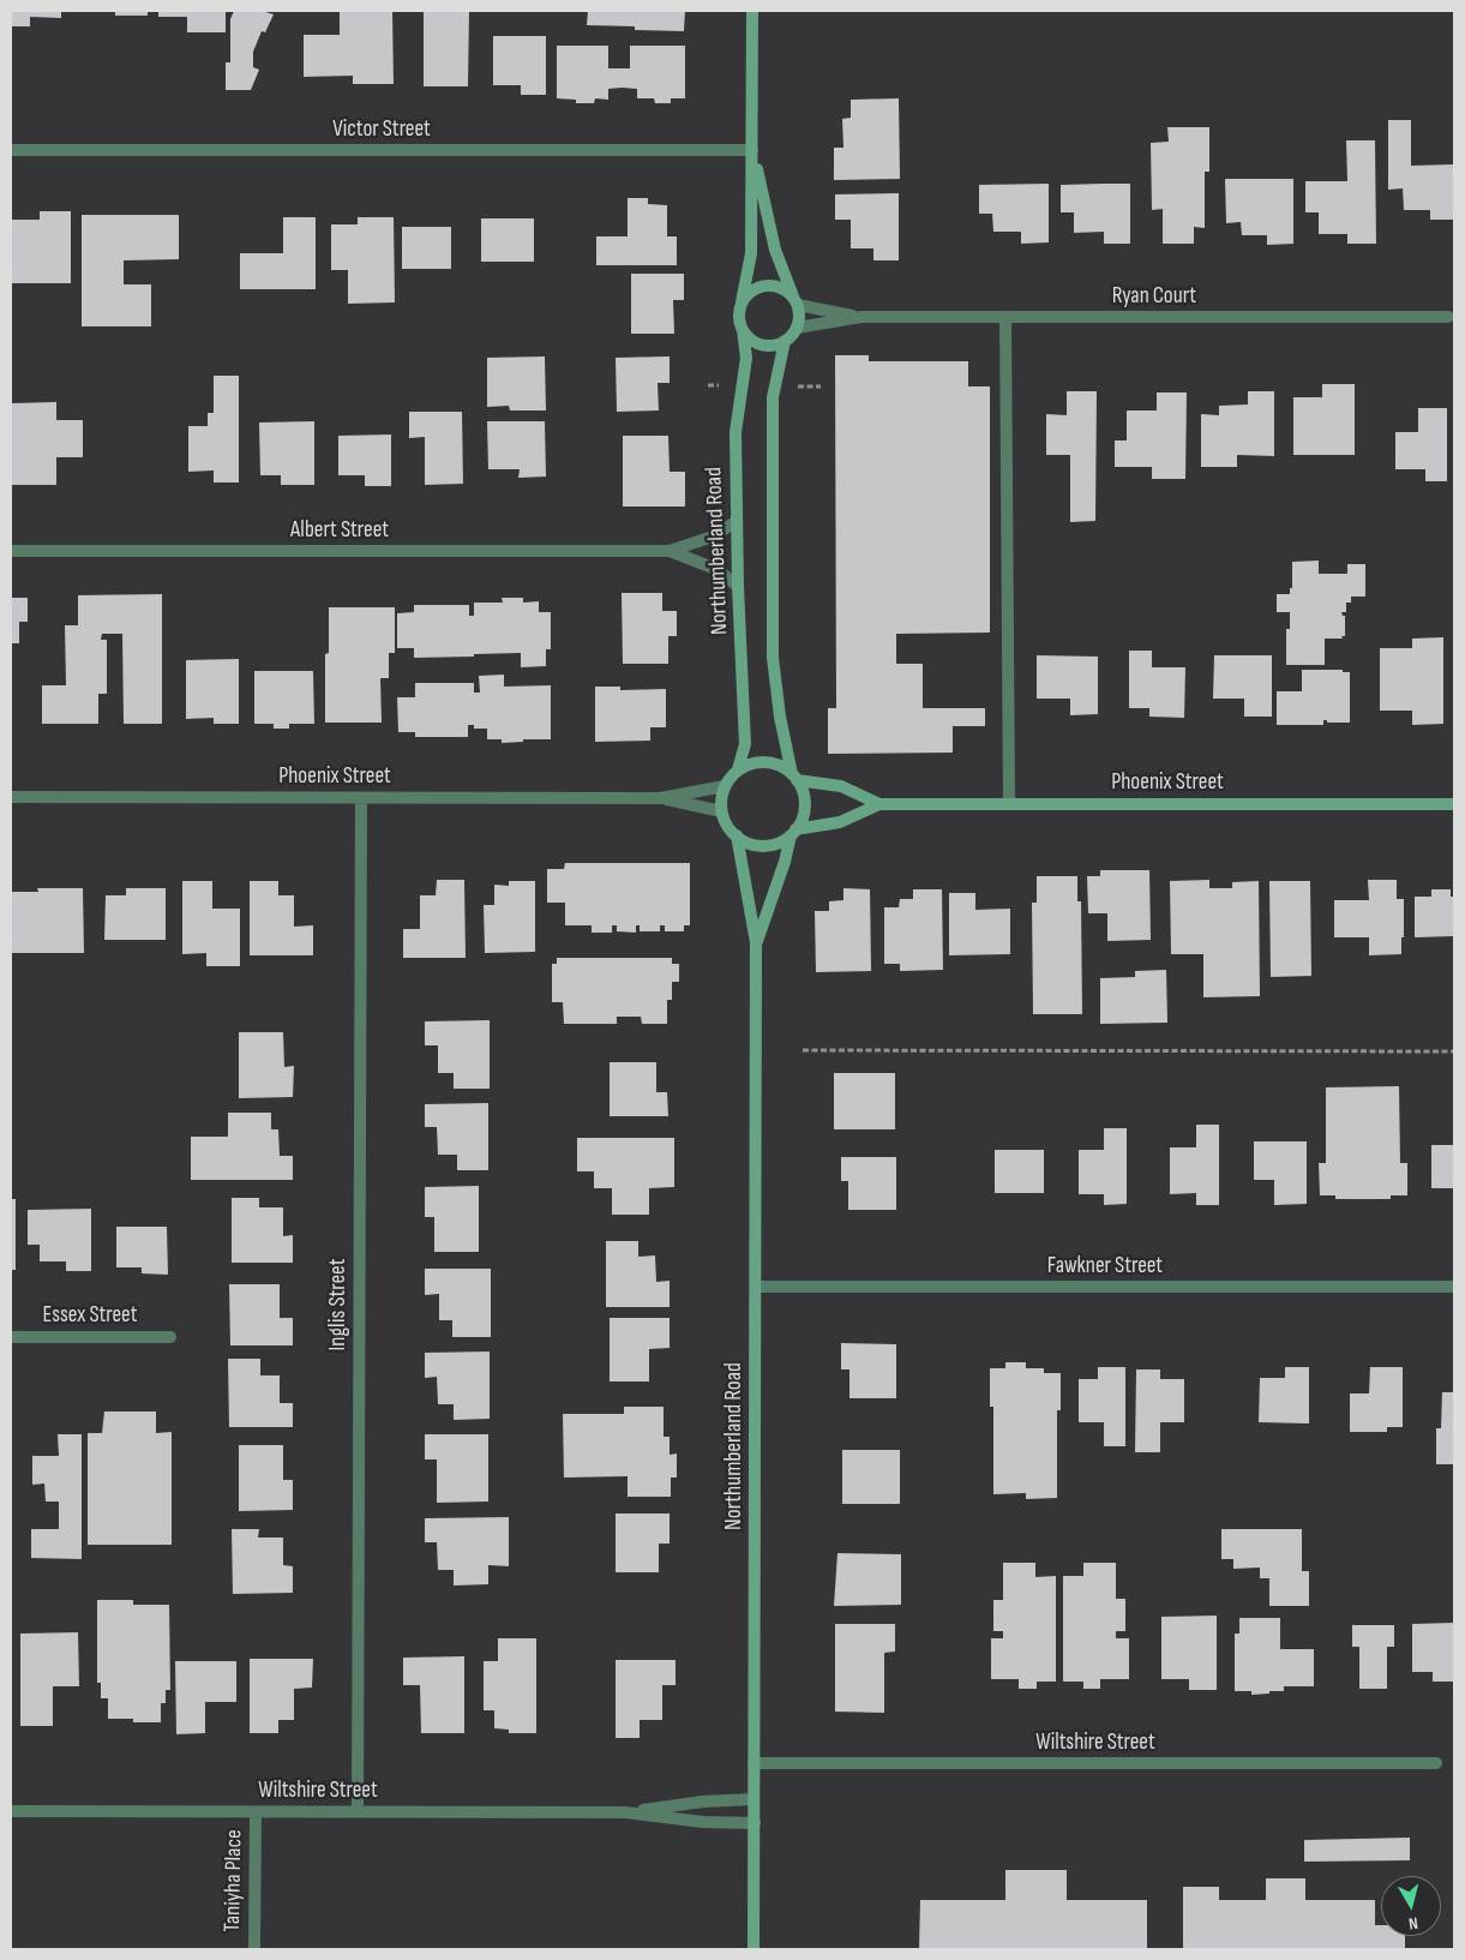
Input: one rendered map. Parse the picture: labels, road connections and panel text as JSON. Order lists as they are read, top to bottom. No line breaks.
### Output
{"streets":{"street":["Victor Street","Ryan Court","Albert Street","Northumberland Road","Phoenix Street","Fawkner Street","Inglis Street","Essex Street","Wiltshire Street","Taniyha Place"]},"crossings":[["Ryan Court","Northumberland Road"],["Albert Street","Northumberland Road"],["Northumberland Road","Phoenix Street"],["Northumberland Road","Fawkner Street"],["Northumberland Road","Wiltshire Street"],["Phoenix Street","Inglis Street"],["Inglis Street","Wiltshire Street"],["Wiltshire Street","Taniyha Place"]],"north":"bottom"}
